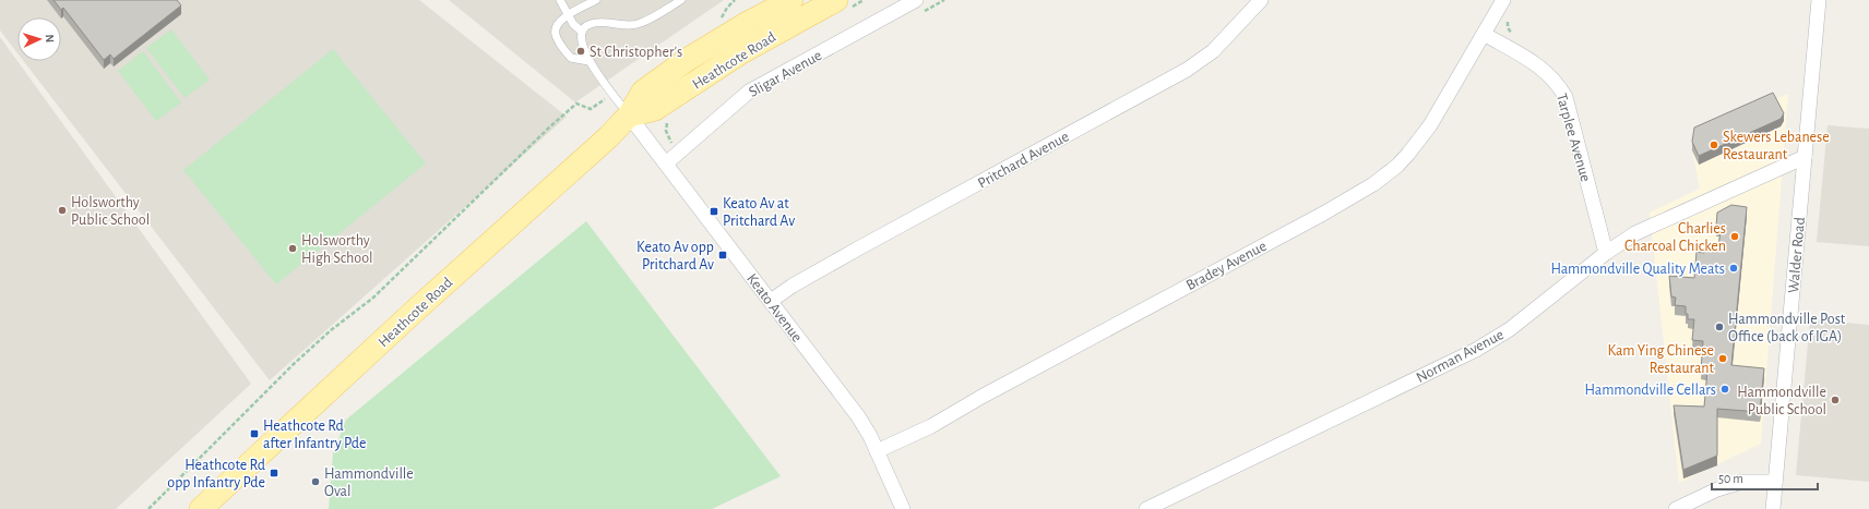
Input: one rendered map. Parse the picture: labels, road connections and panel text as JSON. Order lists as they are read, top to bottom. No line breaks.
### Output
{"streets":{"main road":["Heathcote Road"],"street":["Sligar Avenue","Tarplee Avenue","Pritchard Avenue","Walder Road","Bradey Avenue","Keato Avenue","Norman Avenue"]},"crossings":[["Heathcote Road","Keato Avenue"],["Sligar Avenue","Keato Avenue"],["Tarplee Avenue","Bradey Avenue"],["Tarplee Avenue","Norman Avenue"],["Pritchard Avenue","Keato Avenue"],["Walder Road","Norman Avenue"],["Bradey Avenue","Keato Avenue"]],"places":{"other":["St Christopher's","Skewers Lebanese Restaurant","Holsworthy Public School","Charlies Charcoal Chicken","Holsworthy High School","Hammondville Quality Meats","Hammondville Post Office (back of IGA)","Kam Ying Chinese Restaurant","Hammondville Cellars","Hammondville Public School","Hammondville Oval"],"transit":["Keato Av at Pritchard Av","Keato Av opp Pritchard Av","Heathcote Rd after Infantry Pde","Heathcote Rd opp Infantry Pde"]},"scale_bar":"50 m","north":"right"}
